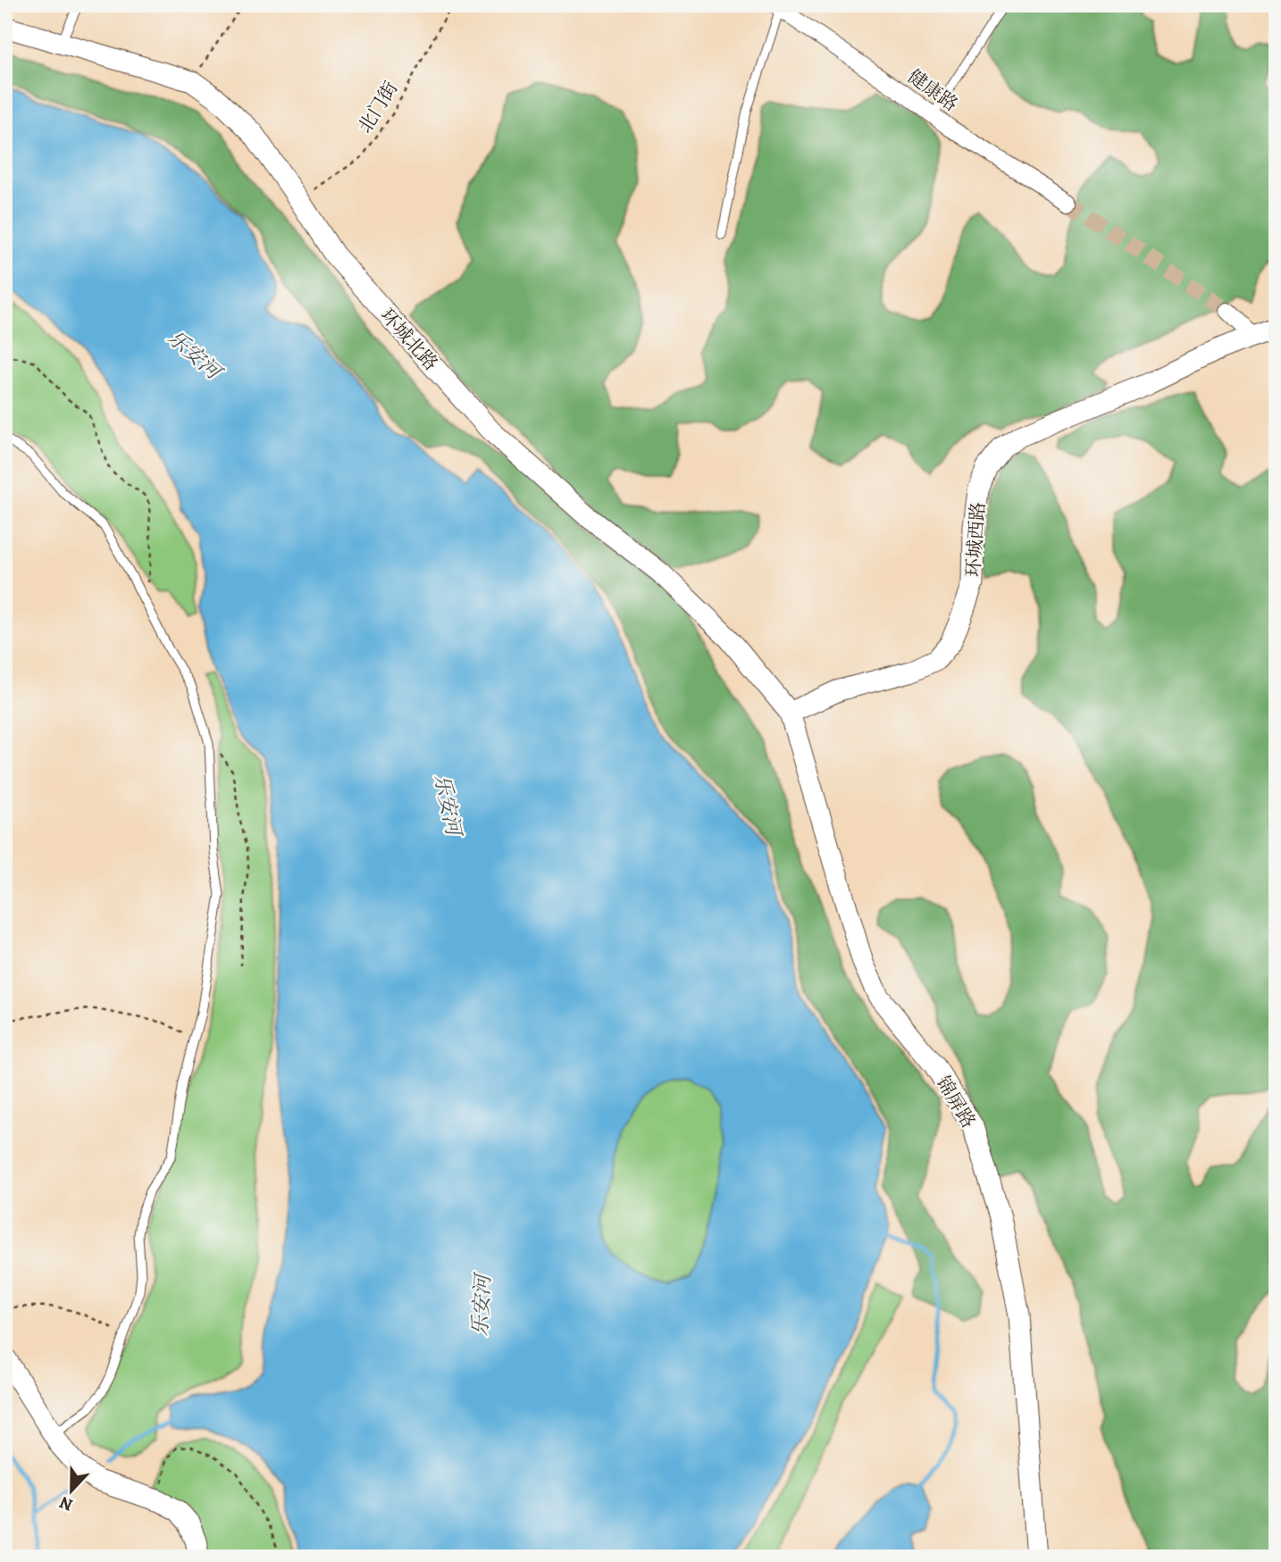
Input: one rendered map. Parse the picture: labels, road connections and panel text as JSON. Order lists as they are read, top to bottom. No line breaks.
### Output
{"streets":{"street":["健康路","环城北路","环城西路","锦屏路"],"path":["北门街"]},"crossings":[["北门街","环城北路"],["环城北路","环城西路"],["环城北路","锦屏路"],["环城西路","锦屏路"]],"water":["乐安河"],"north":"bottom"}
